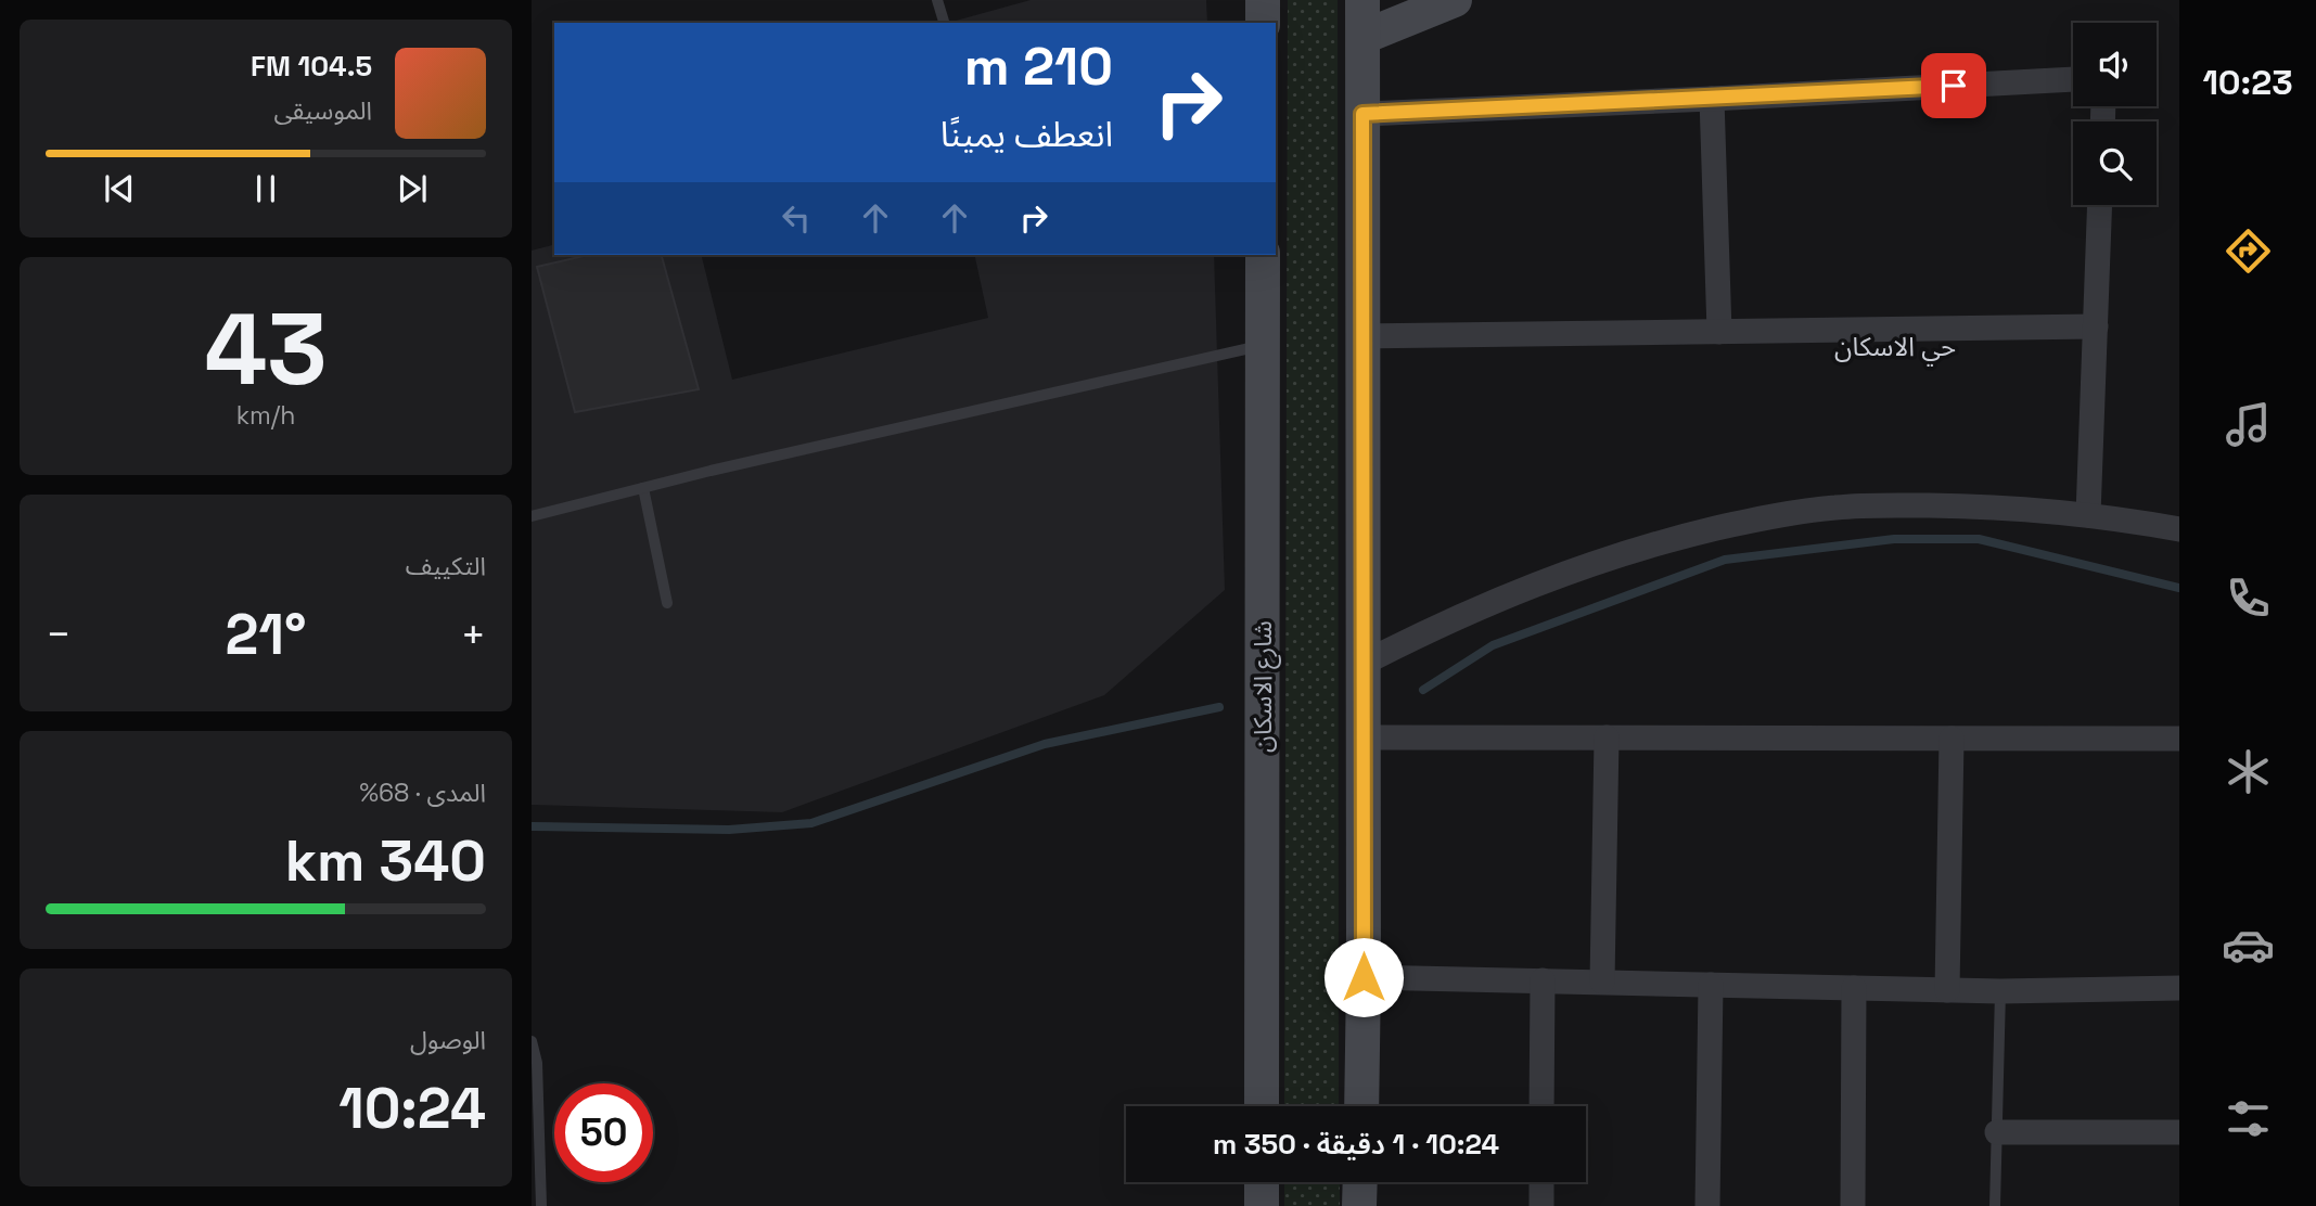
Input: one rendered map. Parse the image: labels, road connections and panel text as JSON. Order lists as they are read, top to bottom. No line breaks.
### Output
{"streets":{"main road":["شارع الاسكان"]},"districts":["حي الاسكان"],"page":{"tabs":"10:23","turn":["210 m","انعطف يمينًا"],"song":["104.5 FM","الموسيقى"],"tile":[["43","km/h"],"التكييف",["المدى · 68%","340 km"],["الوصول","10:24"]],"heat":["−","21°","+"],"limit":"50","trip":"10:24 · 1 دقيقة · 350 m"}}
